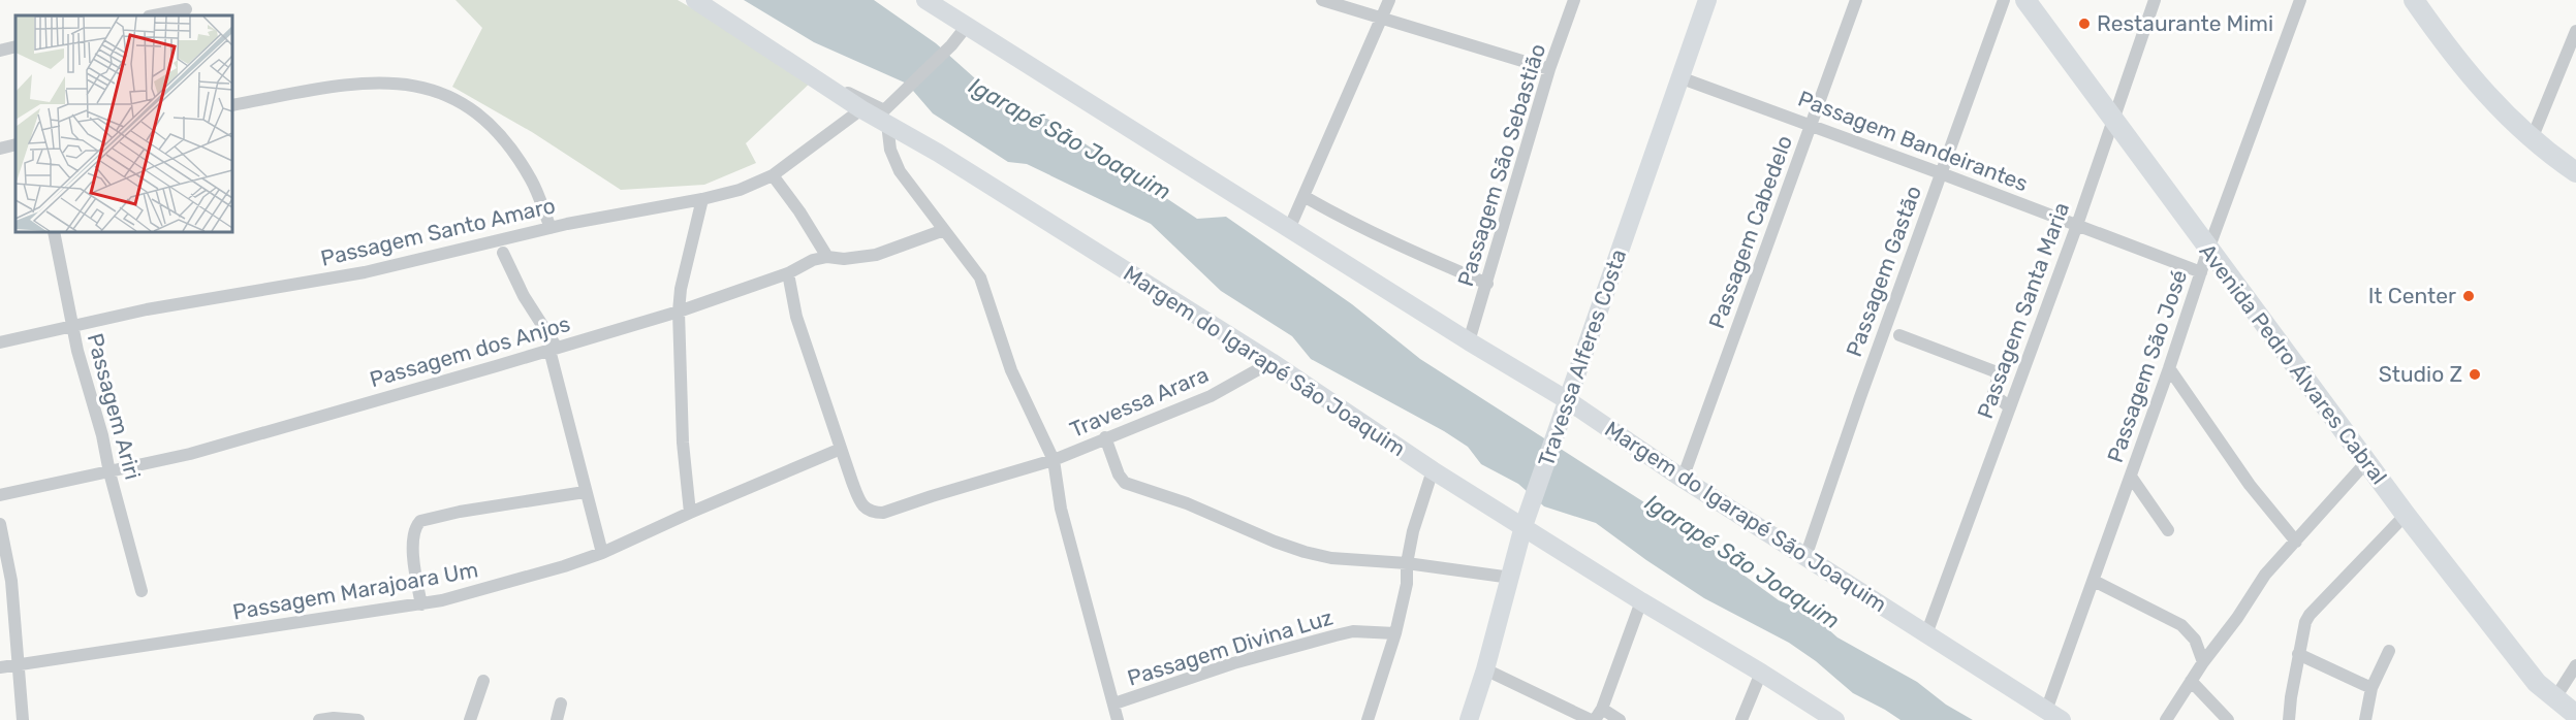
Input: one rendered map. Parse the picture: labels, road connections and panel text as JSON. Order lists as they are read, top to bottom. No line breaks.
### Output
{"streets":{"main road":["Avenida Pedro Álvares Cabral"],"street":["Passagem Bandeirantes","Passagem São Sebastião","Passagem Santo Amaro","Passagem Cabedelo","Passagem Gastão","Passagem Santa Maria","Passagem dos Anjos","Travessa Alferes Costa","Margem do Igarapé São Joaquim","Passagem São José","Travessa Arara","Passagem Ariri","Passagem Marajoara Um","Passagem Divina Luz"]},"crossings":[["Passagem Bandeirantes","Passagem Cabedelo"],["Passagem Bandeirantes","Passagem Gastão"],["Passagem Bandeirantes","Passagem Santa Maria"],["Passagem Bandeirantes","Travessa Alferes Costa"],["Passagem Bandeirantes","Passagem São José"],["Passagem São Sebastião","Margem do Igarapé São Joaquim"],["Passagem Santo Amaro","Margem do Igarapé São Joaquim"],["Passagem Santo Amaro","Passagem Ariri"],["Passagem Cabedelo","Margem do Igarapé São Joaquim"],["Passagem Gastão","Margem do Igarapé São Joaquim"],["Passagem Santa Maria","Margem do Igarapé São Joaquim"],["Passagem Santa Maria","Avenida Pedro Álvares Cabral"],["Passagem dos Anjos","Passagem Ariri"],["Travessa Alferes Costa","Margem do Igarapé São Joaquim"],["Margem do Igarapé São Joaquim","Passagem São José"],["Margem do Igarapé São Joaquim","Travessa Arara"],["Avenida Pedro Álvares Cabral","Passagem São José"],["Travessa Arara","Passagem Marajoara Um"]],"water":["Igarapé São Joaquim"],"places":["Restaurante Mimi","It Center","Studio Z"]}
